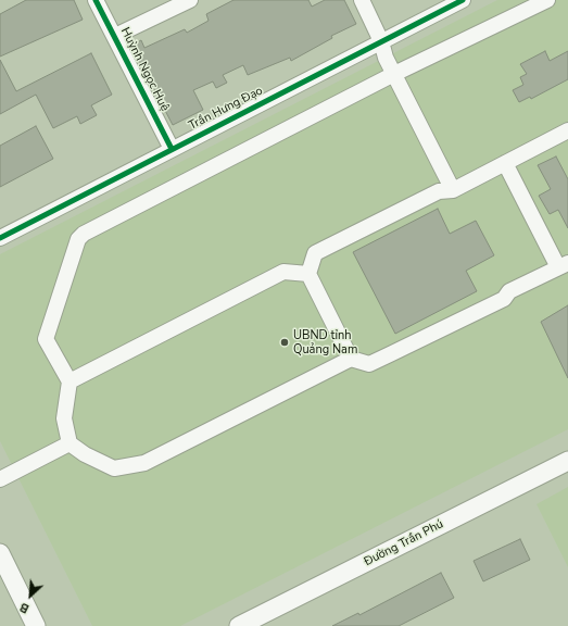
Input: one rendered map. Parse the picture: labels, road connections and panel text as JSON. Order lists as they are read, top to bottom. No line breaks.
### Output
{"streets":{"main road":["Đường Trần Phú"],"street":["Huỳnh Ngọc Huệ","Trần Hưng Đạo"]},"crossings":[["Huỳnh Ngọc Huệ","Trần Hưng Đạo"]],"places":["UBND tỉnh Quảng Nam"],"north":"bottom left"}
